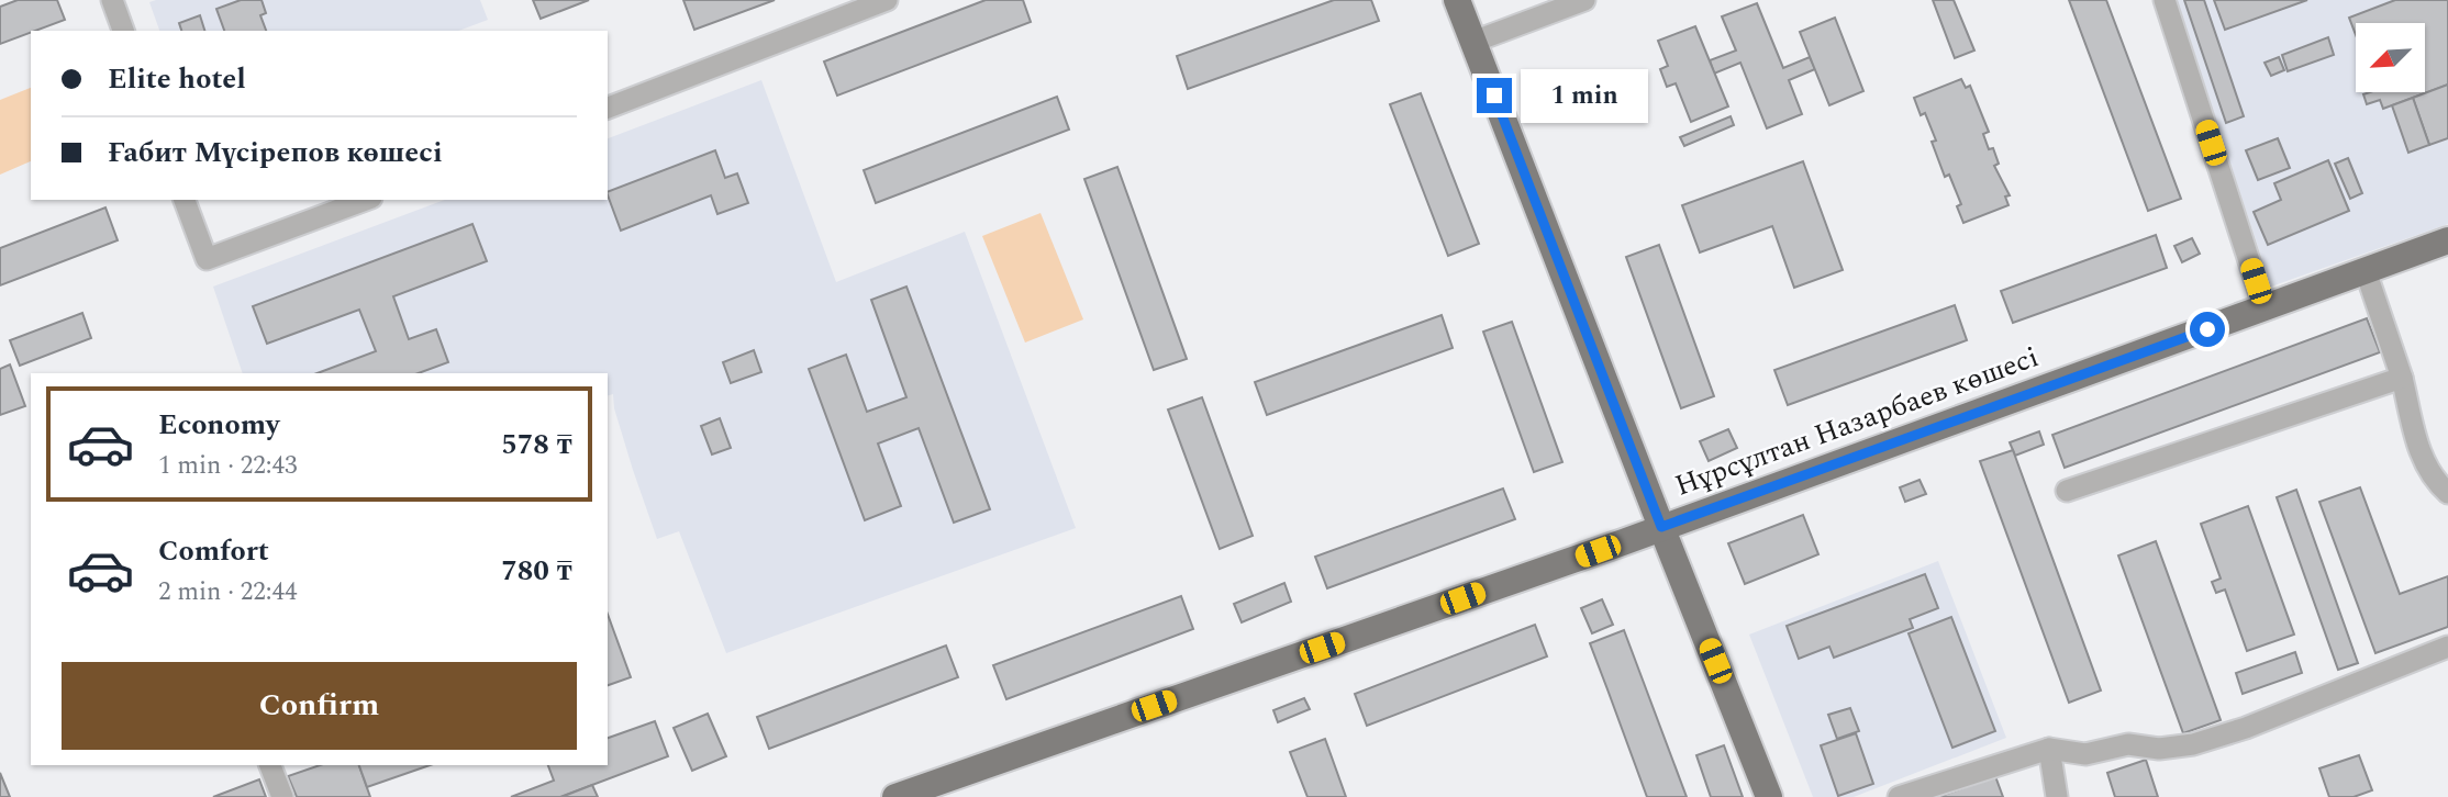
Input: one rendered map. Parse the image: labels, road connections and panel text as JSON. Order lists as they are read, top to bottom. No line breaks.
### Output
{"streets":{"main road":["Нұрсұлтан Назарбаев көшесі"]},"north":"bottom left","page":{"banner":["Elite hotel","Ғабит Мүсірепов көшесі"],"bubble":"1 min","list":[{"name":"Economy","note":"1 min · 22:43","value":"578 ₸"},{"name":"Comfort","note":"2 min · 22:44","value":"780 ₸"}],"buttons":"Confirm"}}
